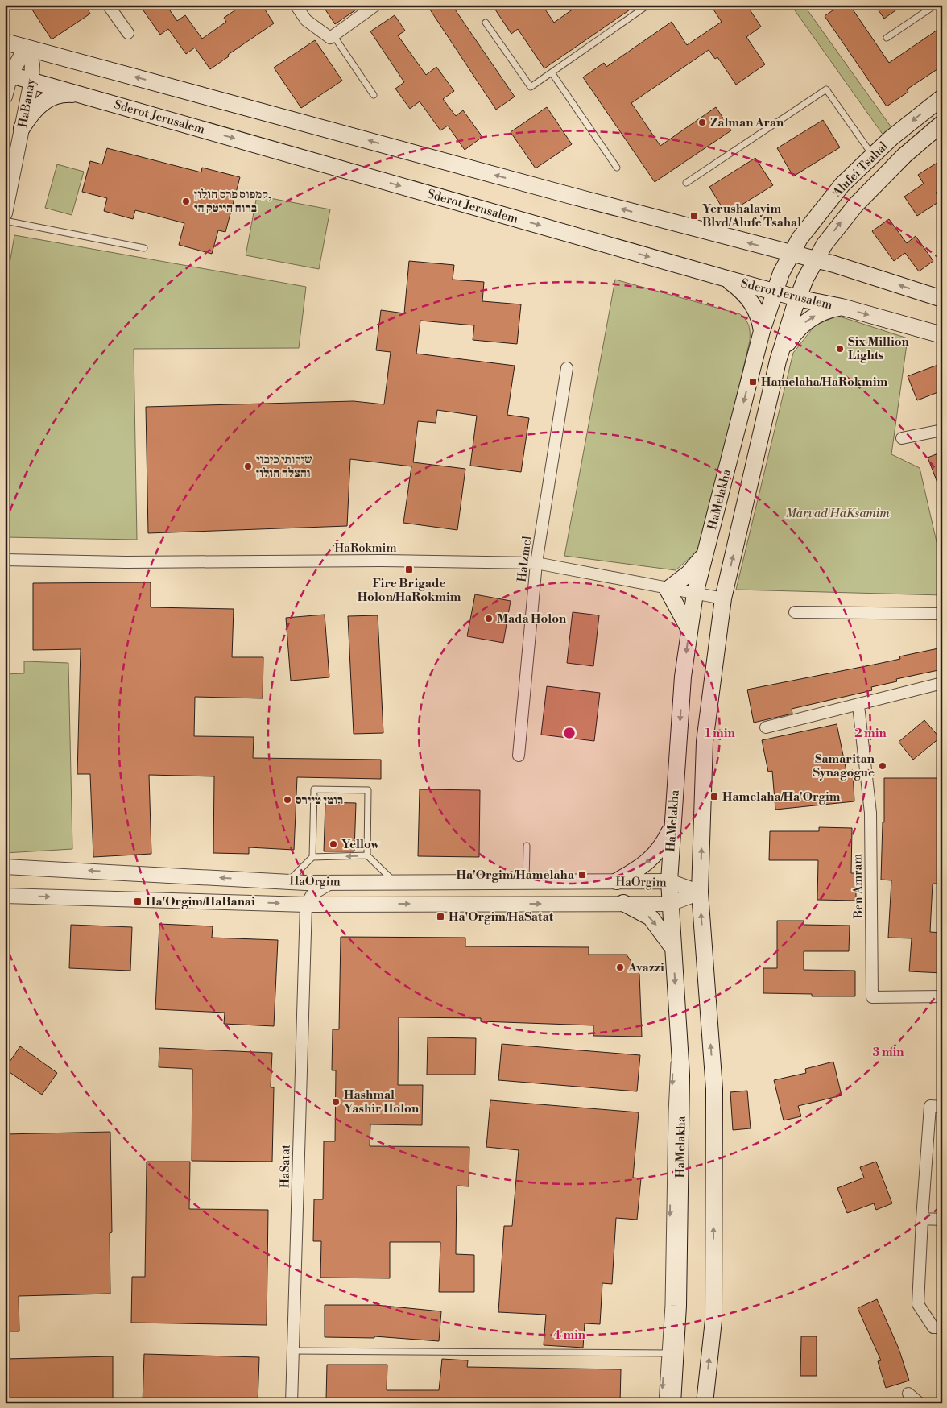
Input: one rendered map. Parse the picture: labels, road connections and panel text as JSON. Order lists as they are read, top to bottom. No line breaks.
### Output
{"streets":{"main road":["Sderot Jerusalem","Alufei Tsahal","HaMelakha"],"street":["HaBanay","HaRokmim","HaIzmel","HaOrgim","Ben Amram","HaSatat"]},"crossings":[["HaBanay","Sderot Jerusalem"],["Sderot Jerusalem","HaMelakha"],["Alufei Tsahal","HaMelakha"],["HaMelakha","HaRokmim"],["HaMelakha","HaOrgim"],["HaRokmim","HaIzmel"],["HaOrgim","HaSatat"]],"parks":["Marvad HaKsamim"],"places":{"other":["Zalman Aran","קמפוס פרס חולון, ברוח הייטק הי","Six Million Lights","שירותי כיבוי והצלה חולון","Mada Holon","Samaritan Synagogue","רומי טיירס","Yellow","Avazzi","Hashmal Yashir Holon"],"transit":["Yerushalayim Blvd/Alufe Tsahal","Hamelaha/HaRokmim","Fire Brigade Holon/HaRokmim","Hamelaha/Ha'Orgim","Ha'Orgim/Hamelaha","Ha'Orgim/HaBanai","Ha'Orgim/HaSatat"]},"rings":["1 min","2 min","3 min","4 min"]}
